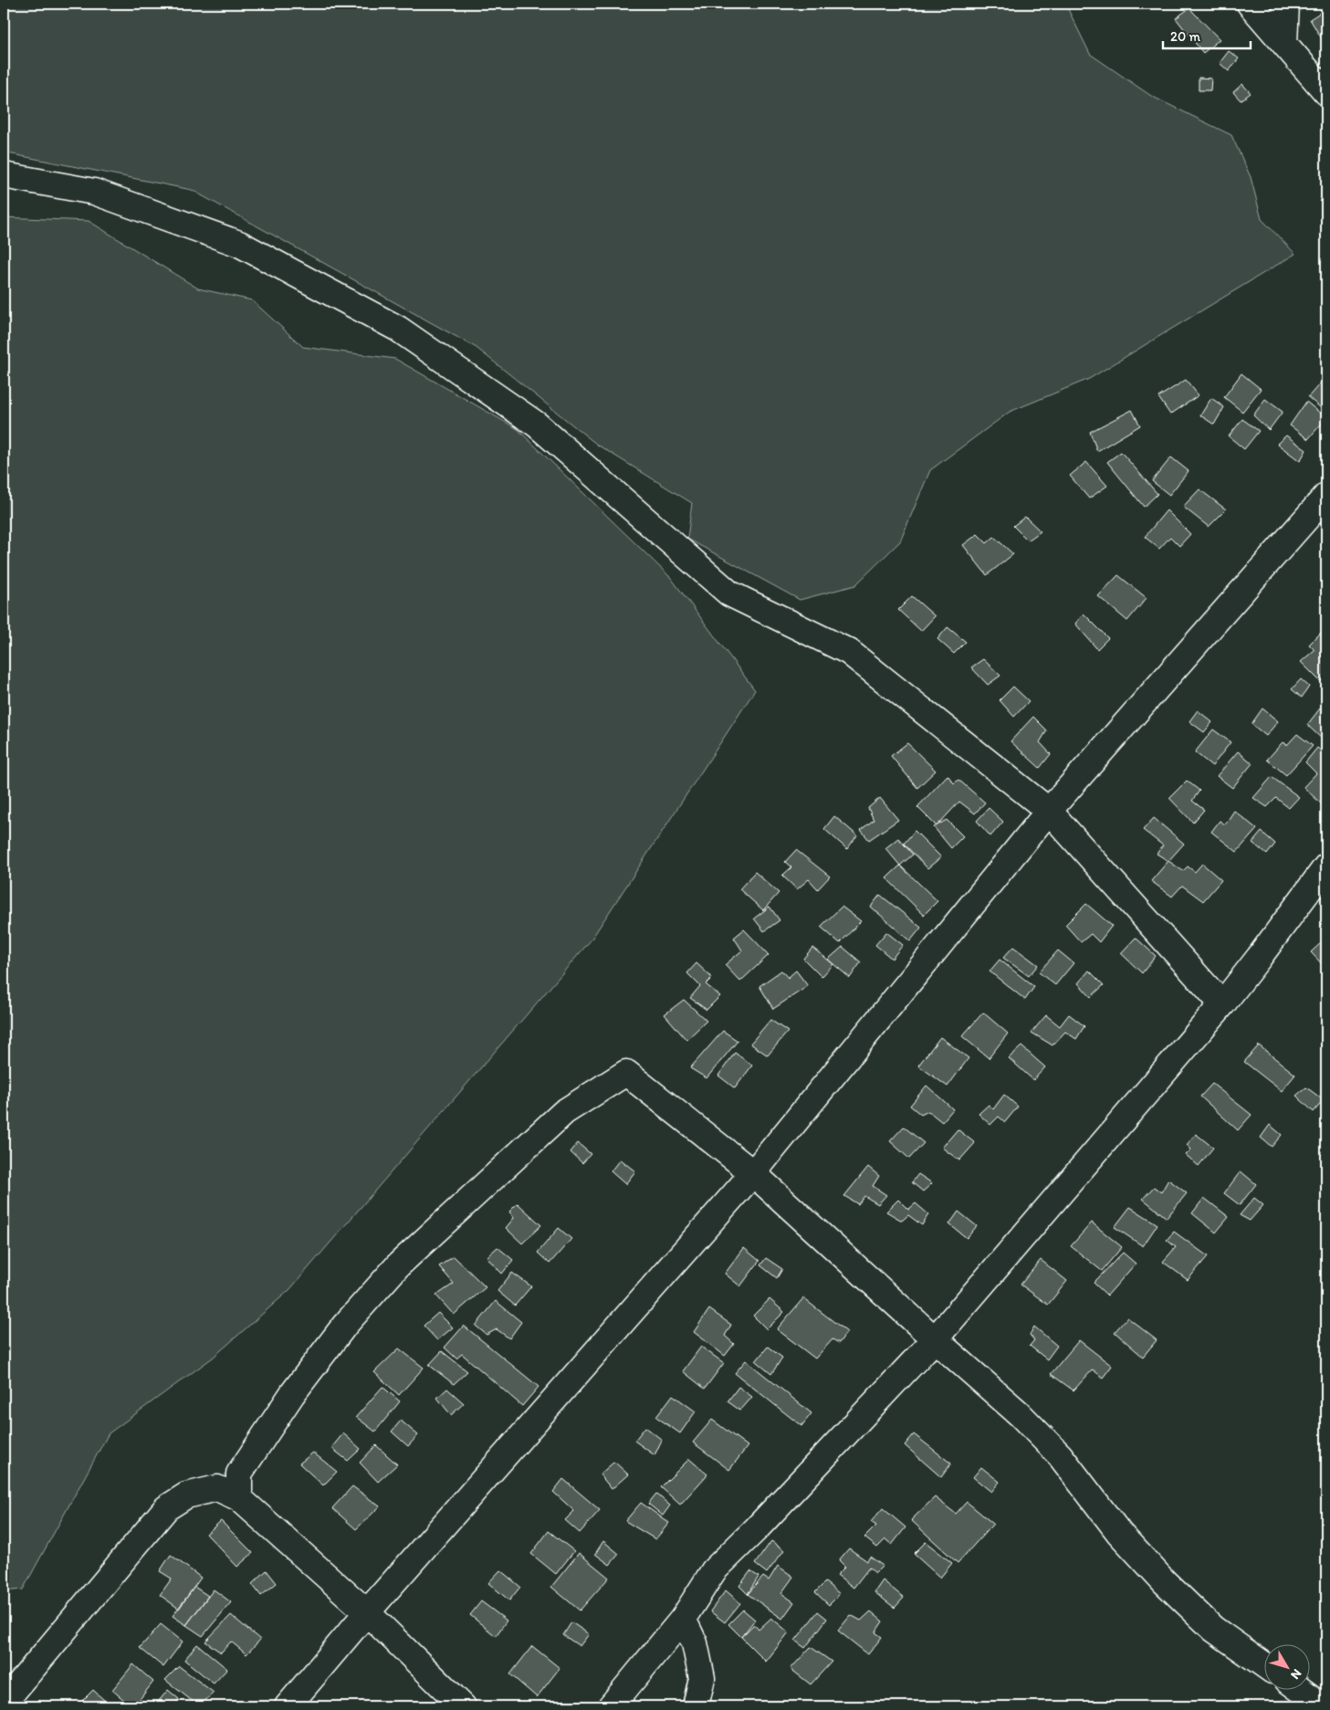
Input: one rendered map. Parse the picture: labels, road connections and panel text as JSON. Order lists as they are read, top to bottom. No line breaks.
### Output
{"scale_bar":"20 m","north":"bottom right"}
